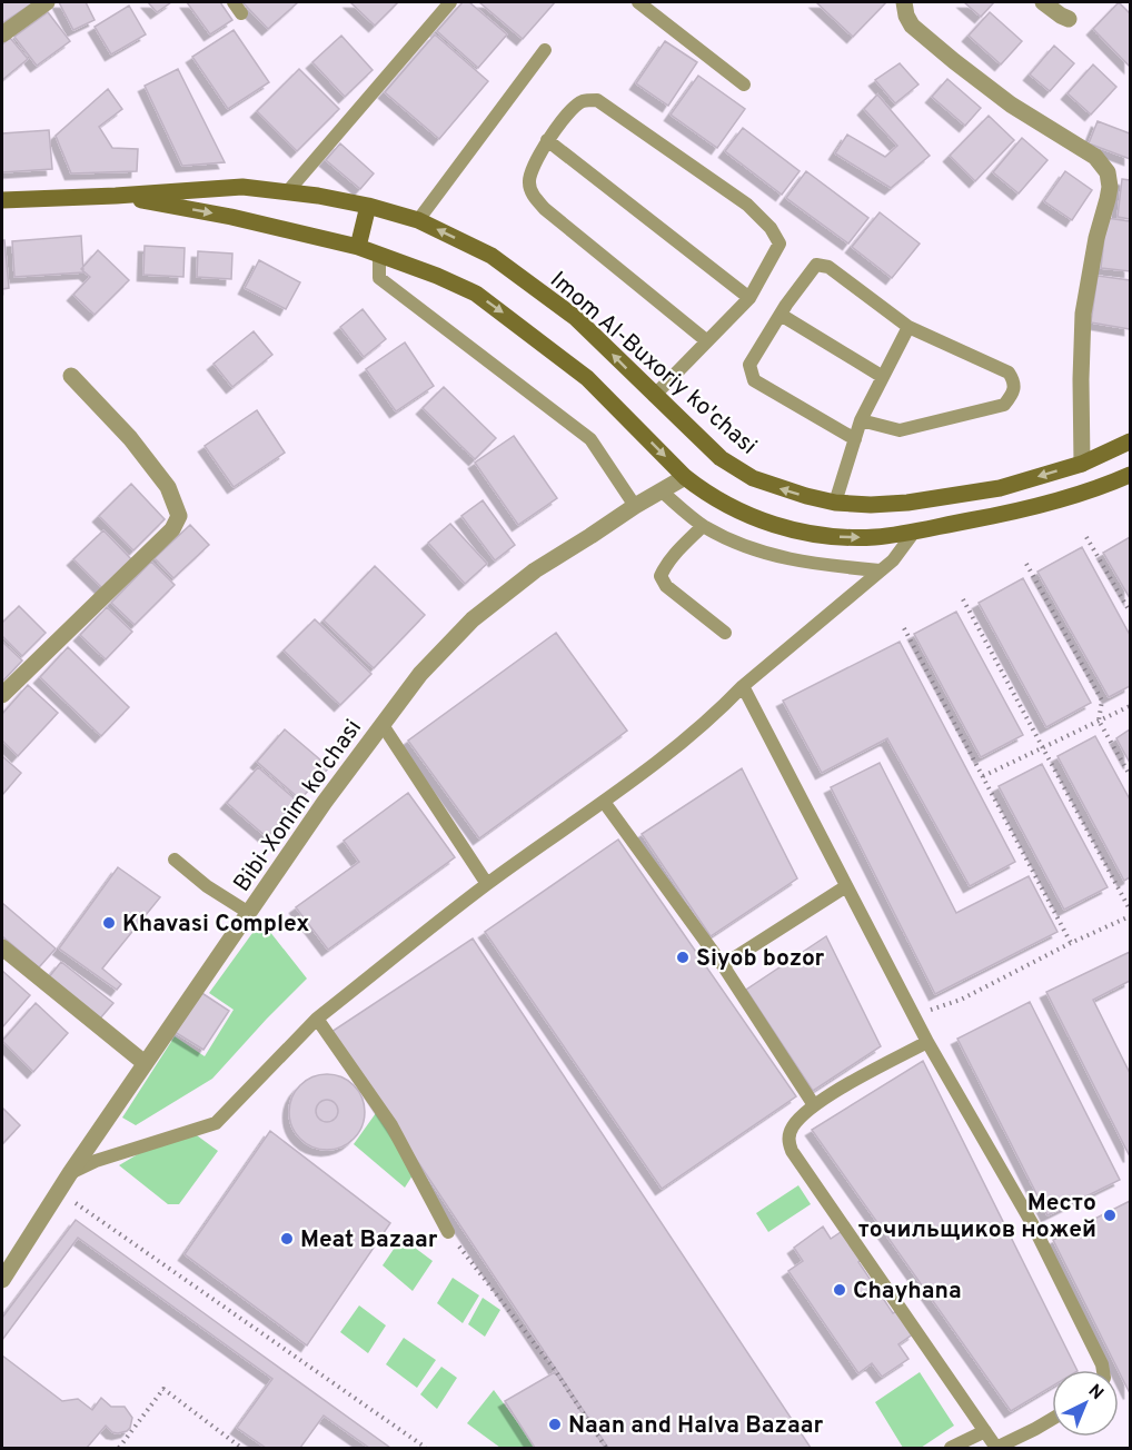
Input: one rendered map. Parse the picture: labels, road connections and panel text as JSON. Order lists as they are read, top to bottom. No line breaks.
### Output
{"streets":{"main road":["Imom Al-Buxoriy ko'chasi"],"street":["Bibi-Xonim ko'chasi"]},"places":["Khavasi Complex","Siyob bozor","Место точильщиков ножей","Meat Bazaar","Chayhana","Naan and Halva Bazaar"],"north":"top right"}
